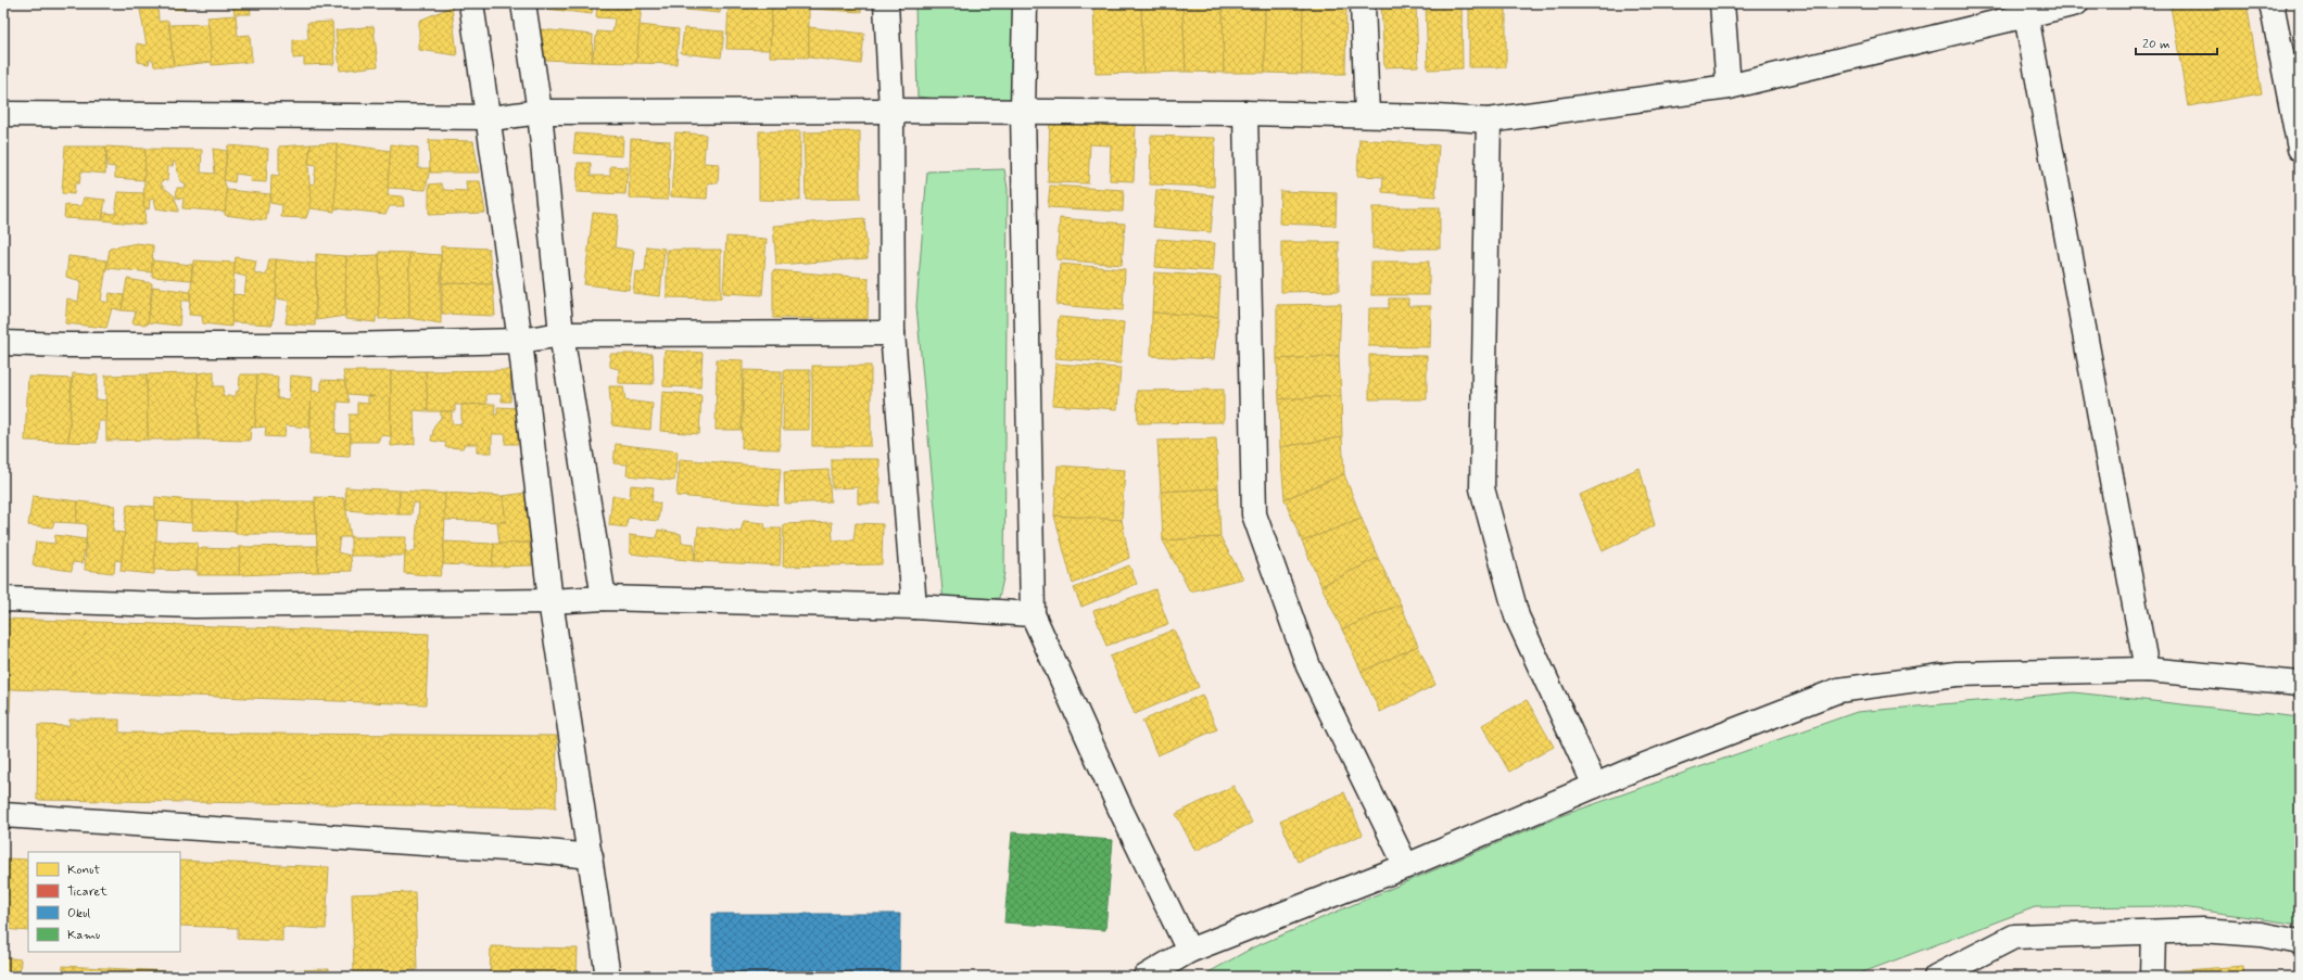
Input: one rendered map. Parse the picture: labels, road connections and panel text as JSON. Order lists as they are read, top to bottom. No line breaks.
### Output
{"legend":["Konut","Ticaret","Okul","Kamu"],"scale_bar":"20 m"}
